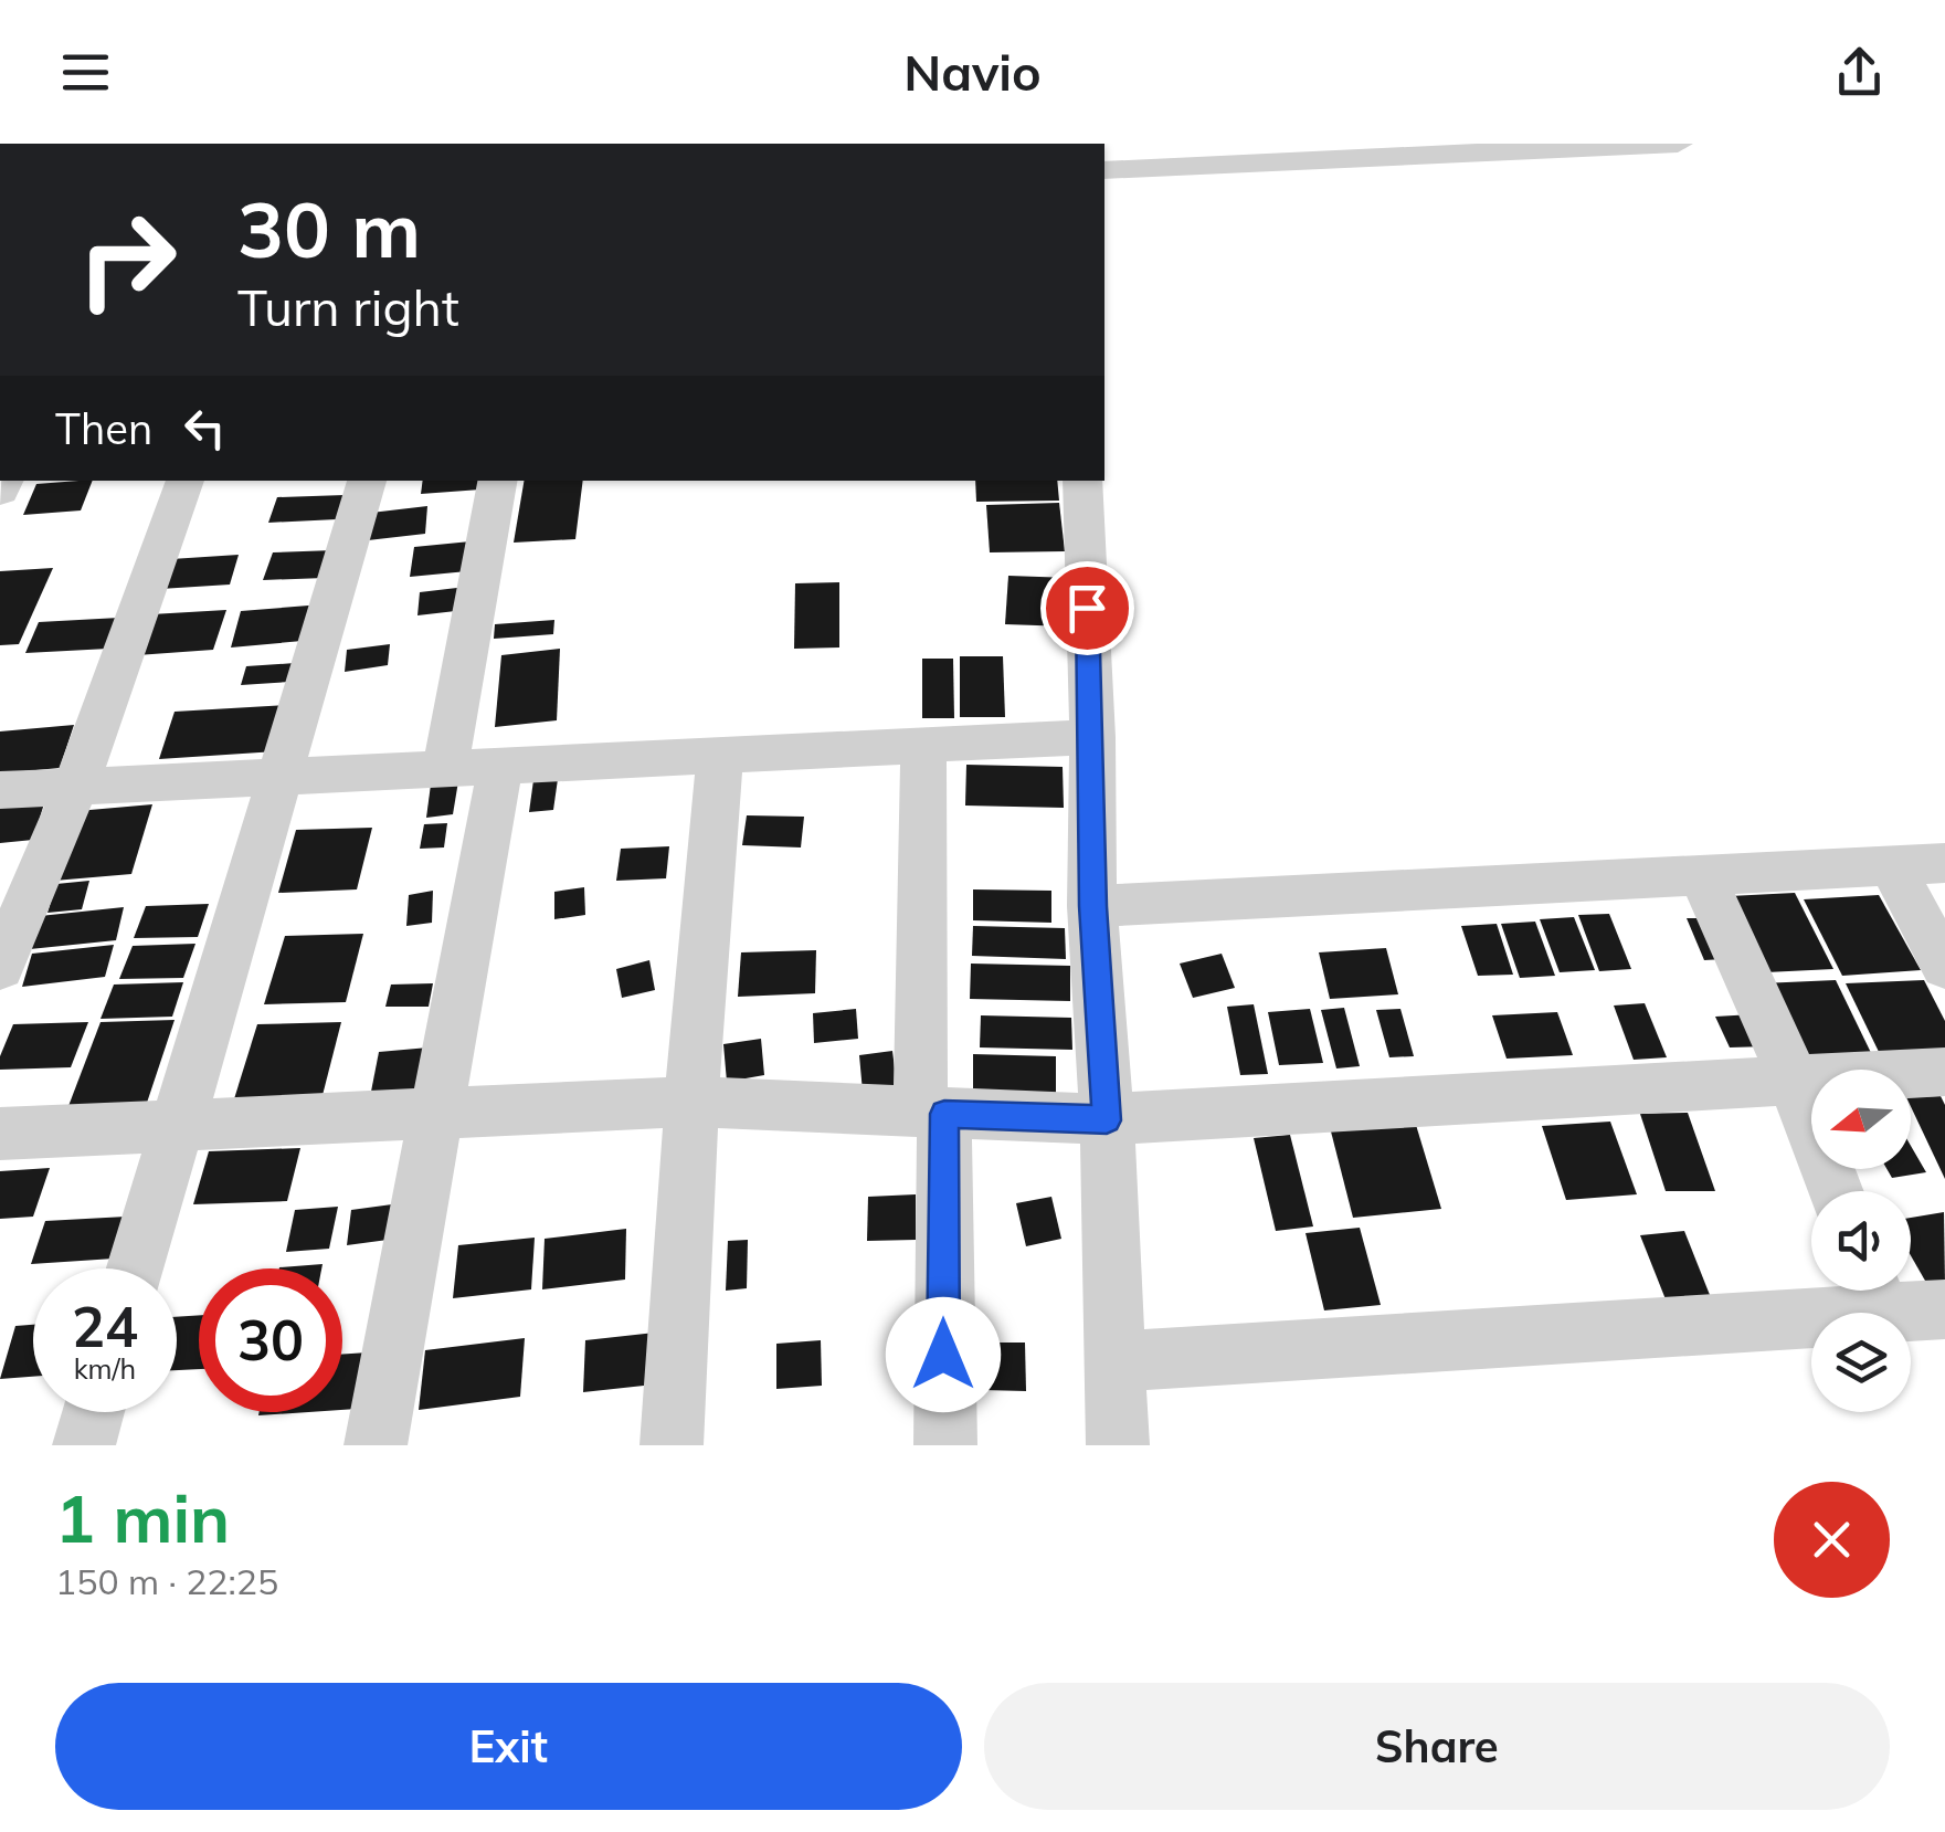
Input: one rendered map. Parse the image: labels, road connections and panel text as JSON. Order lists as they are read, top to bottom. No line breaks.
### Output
{"north":"left","page":{"header":"Navio","turn":["30 m","Turn right"],"then":"Then","speed":"24 km/h","limit":"30","heading":["1 min","150 m · 22:25"],"buttons":["Exit","Share"]}}
